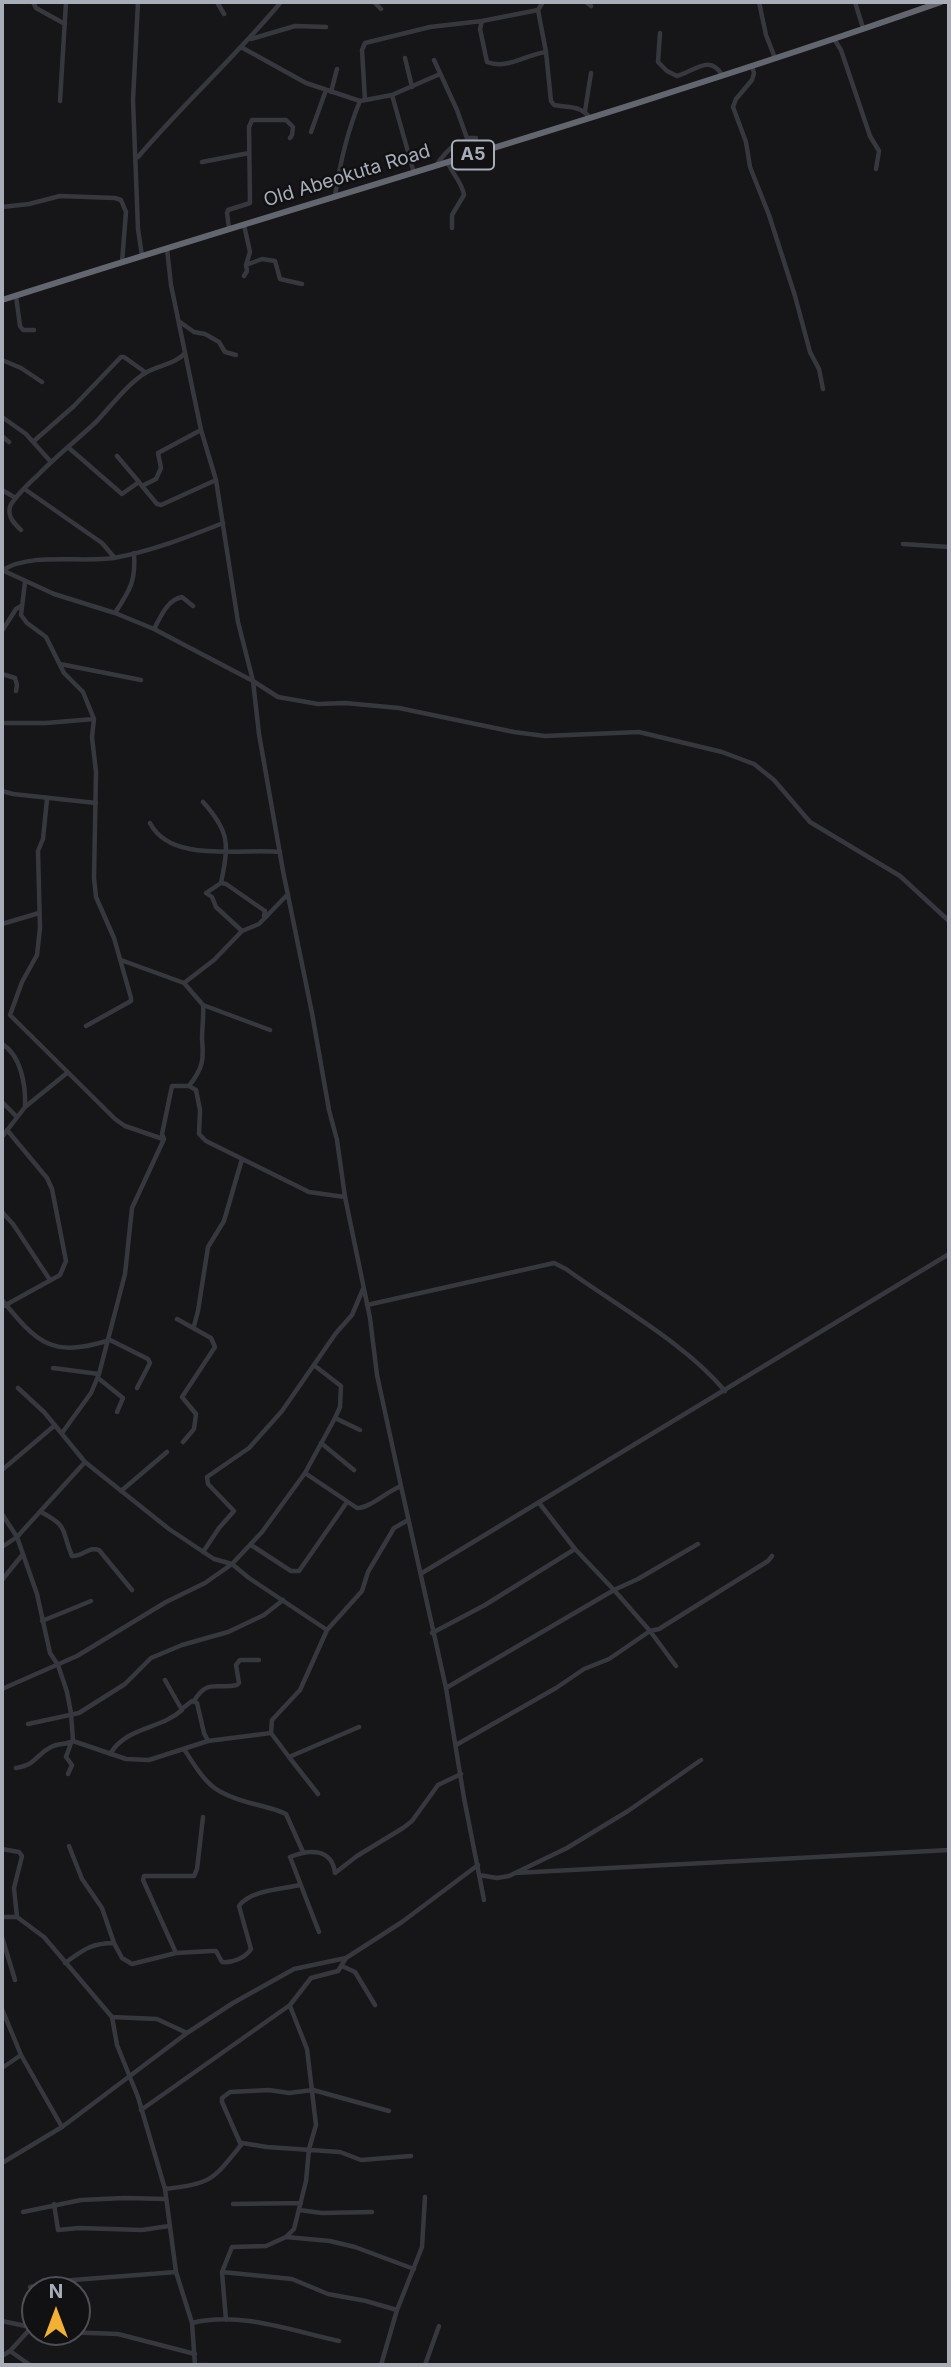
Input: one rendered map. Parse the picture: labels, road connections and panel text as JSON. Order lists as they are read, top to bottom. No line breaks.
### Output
{"streets":{"highway":["A5","Old Abeokuta Road"]},"north":"top"}
